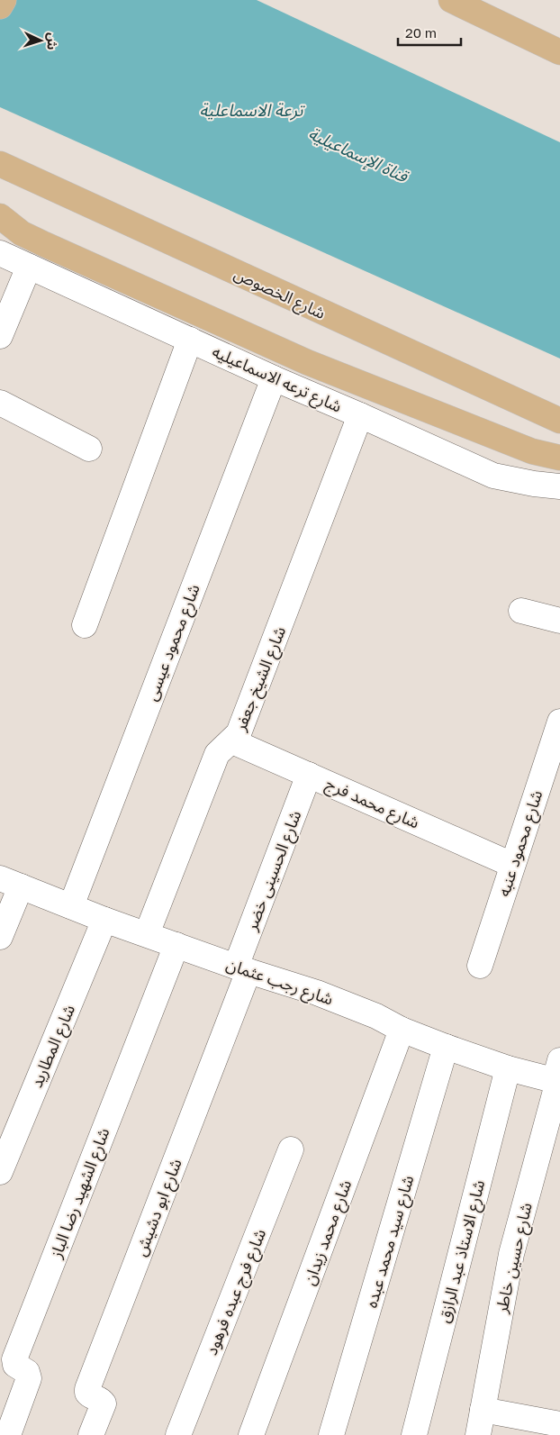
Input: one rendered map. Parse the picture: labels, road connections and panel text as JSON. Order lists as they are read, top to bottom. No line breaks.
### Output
{"streets":{"main road":["شارع الخصوص"],"street":["شارع ترعه الاسماعيليه","شارع محمود عيسى","شارع الشيخ جعفر","شارع محمد فرج","شارع محمود عنبه","شارع الحسينى خضر","شارع رجب عثمان","شارع المطاريد","شارع الشهيد رضا الباز","شارع ابو دشيش","شارع محمد زيدان","شارع سيد محمد عبده","شارع الاستاذ عبد الرازق","شارع حسين خاطر","شارع فرج عبده فرهود"]},"crossings":[["شارع ترعه الاسماعيليه","شارع محمود عيسى"],["شارع ترعه الاسماعيليه","شارع الشيخ جعفر"],["شارع محمود عيسى","شارع رجب عثمان"],["شارع الشيخ جعفر","شارع محمد فرج"],["شارع الشيخ جعفر","شارع رجب عثمان"],["شارع محمد فرج","شارع محمود عنبه"],["شارع محمد فرج","شارع الحسينى خضر"],["شارع الحسينى خضر","شارع رجب عثمان"],["شارع الحسينى خضر","شارع ابو دشيش"],["شارع رجب عثمان","شارع المطاريد"],["شارع رجب عثمان","شارع الشهيد رضا الباز"],["شارع رجب عثمان","شارع ابو دشيش"],["شارع رجب عثمان","شارع محمد زيدان"],["شارع رجب عثمان","شارع سيد محمد عبده"],["شارع رجب عثمان","شارع الاستاذ عبد الرازق"],["شارع رجب عثمان","شارع حسين خاطر"]],"water":["ترعة الاسماعلية","قناة الإسماعيلية"],"scale_bar":"20 m","north":"right"}
